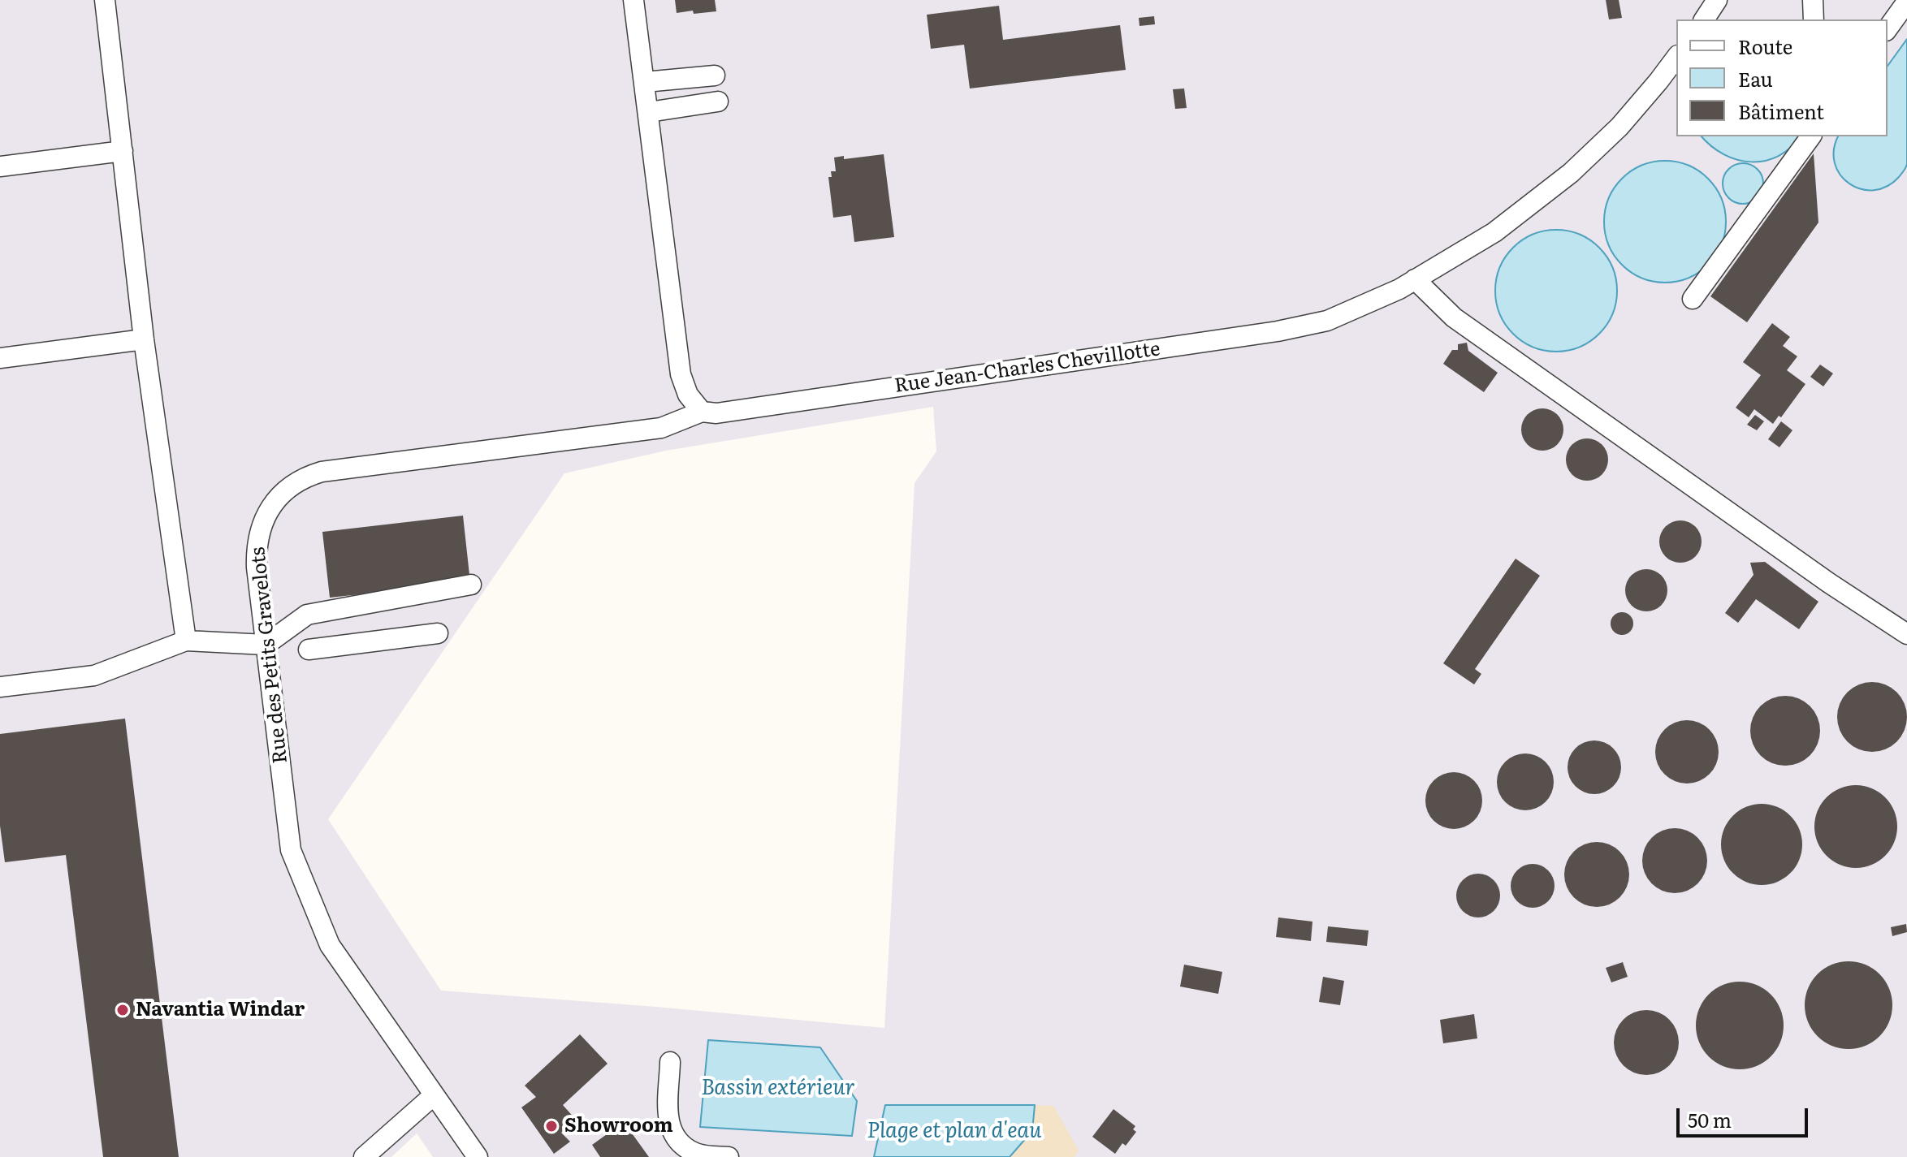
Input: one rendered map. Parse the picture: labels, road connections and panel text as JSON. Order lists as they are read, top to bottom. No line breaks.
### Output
{"streets":{"street":["Rue Jean-Charles Chevillotte","Rue des Petits Gravelots"]},"crossings":[["Rue Jean-Charles Chevillotte","Rue des Petits Gravelots"]],"water":["Bassin extérieur","Plage et plan d'eau"],"places":["Navantia Windar","Showroom"],"legend":["Route","Eau","Bâtiment"],"scale_bar":"50 m"}
